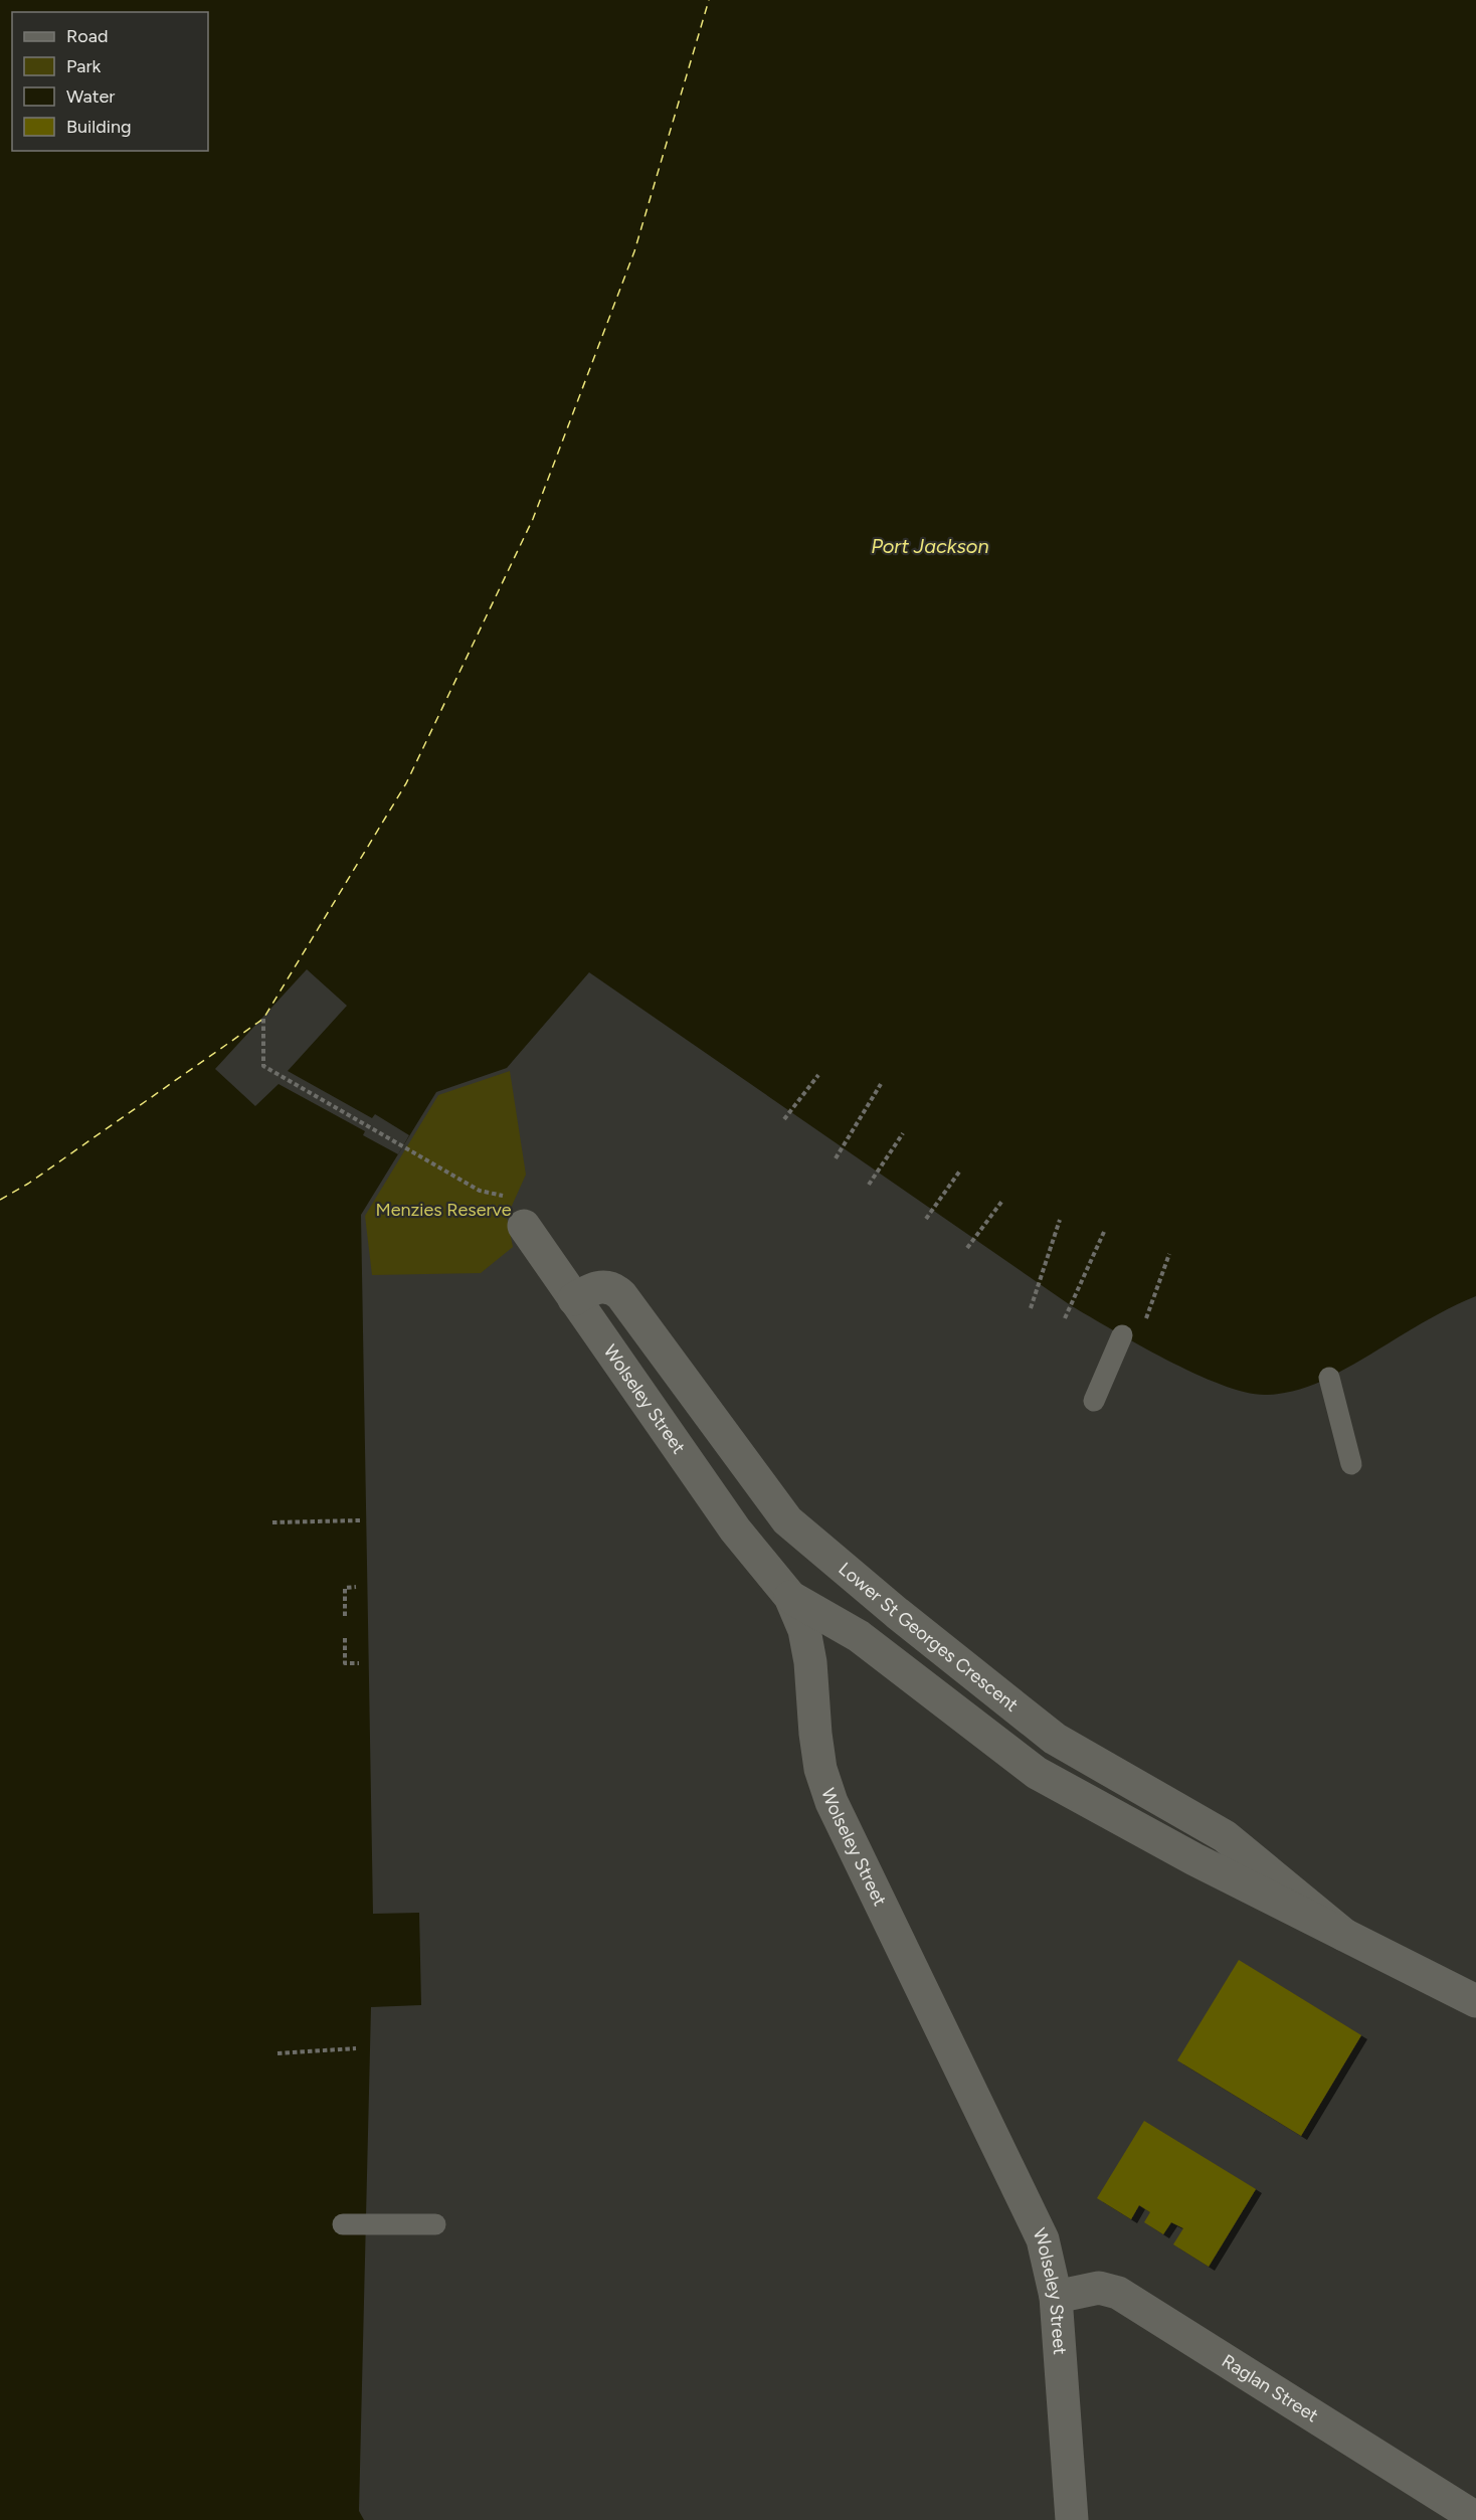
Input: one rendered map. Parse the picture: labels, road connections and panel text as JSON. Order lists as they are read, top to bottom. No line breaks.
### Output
{"streets":{"street":["Wolseley Street","Lower St Georges Crescent","Raglan Street"]},"crossings":[["Wolseley Street","Lower St Georges Crescent"],["Wolseley Street","Raglan Street"]],"water":["Port Jackson"],"parks":["Menzies Reserve"],"legend":["Road","Park","Water","Building"]}
